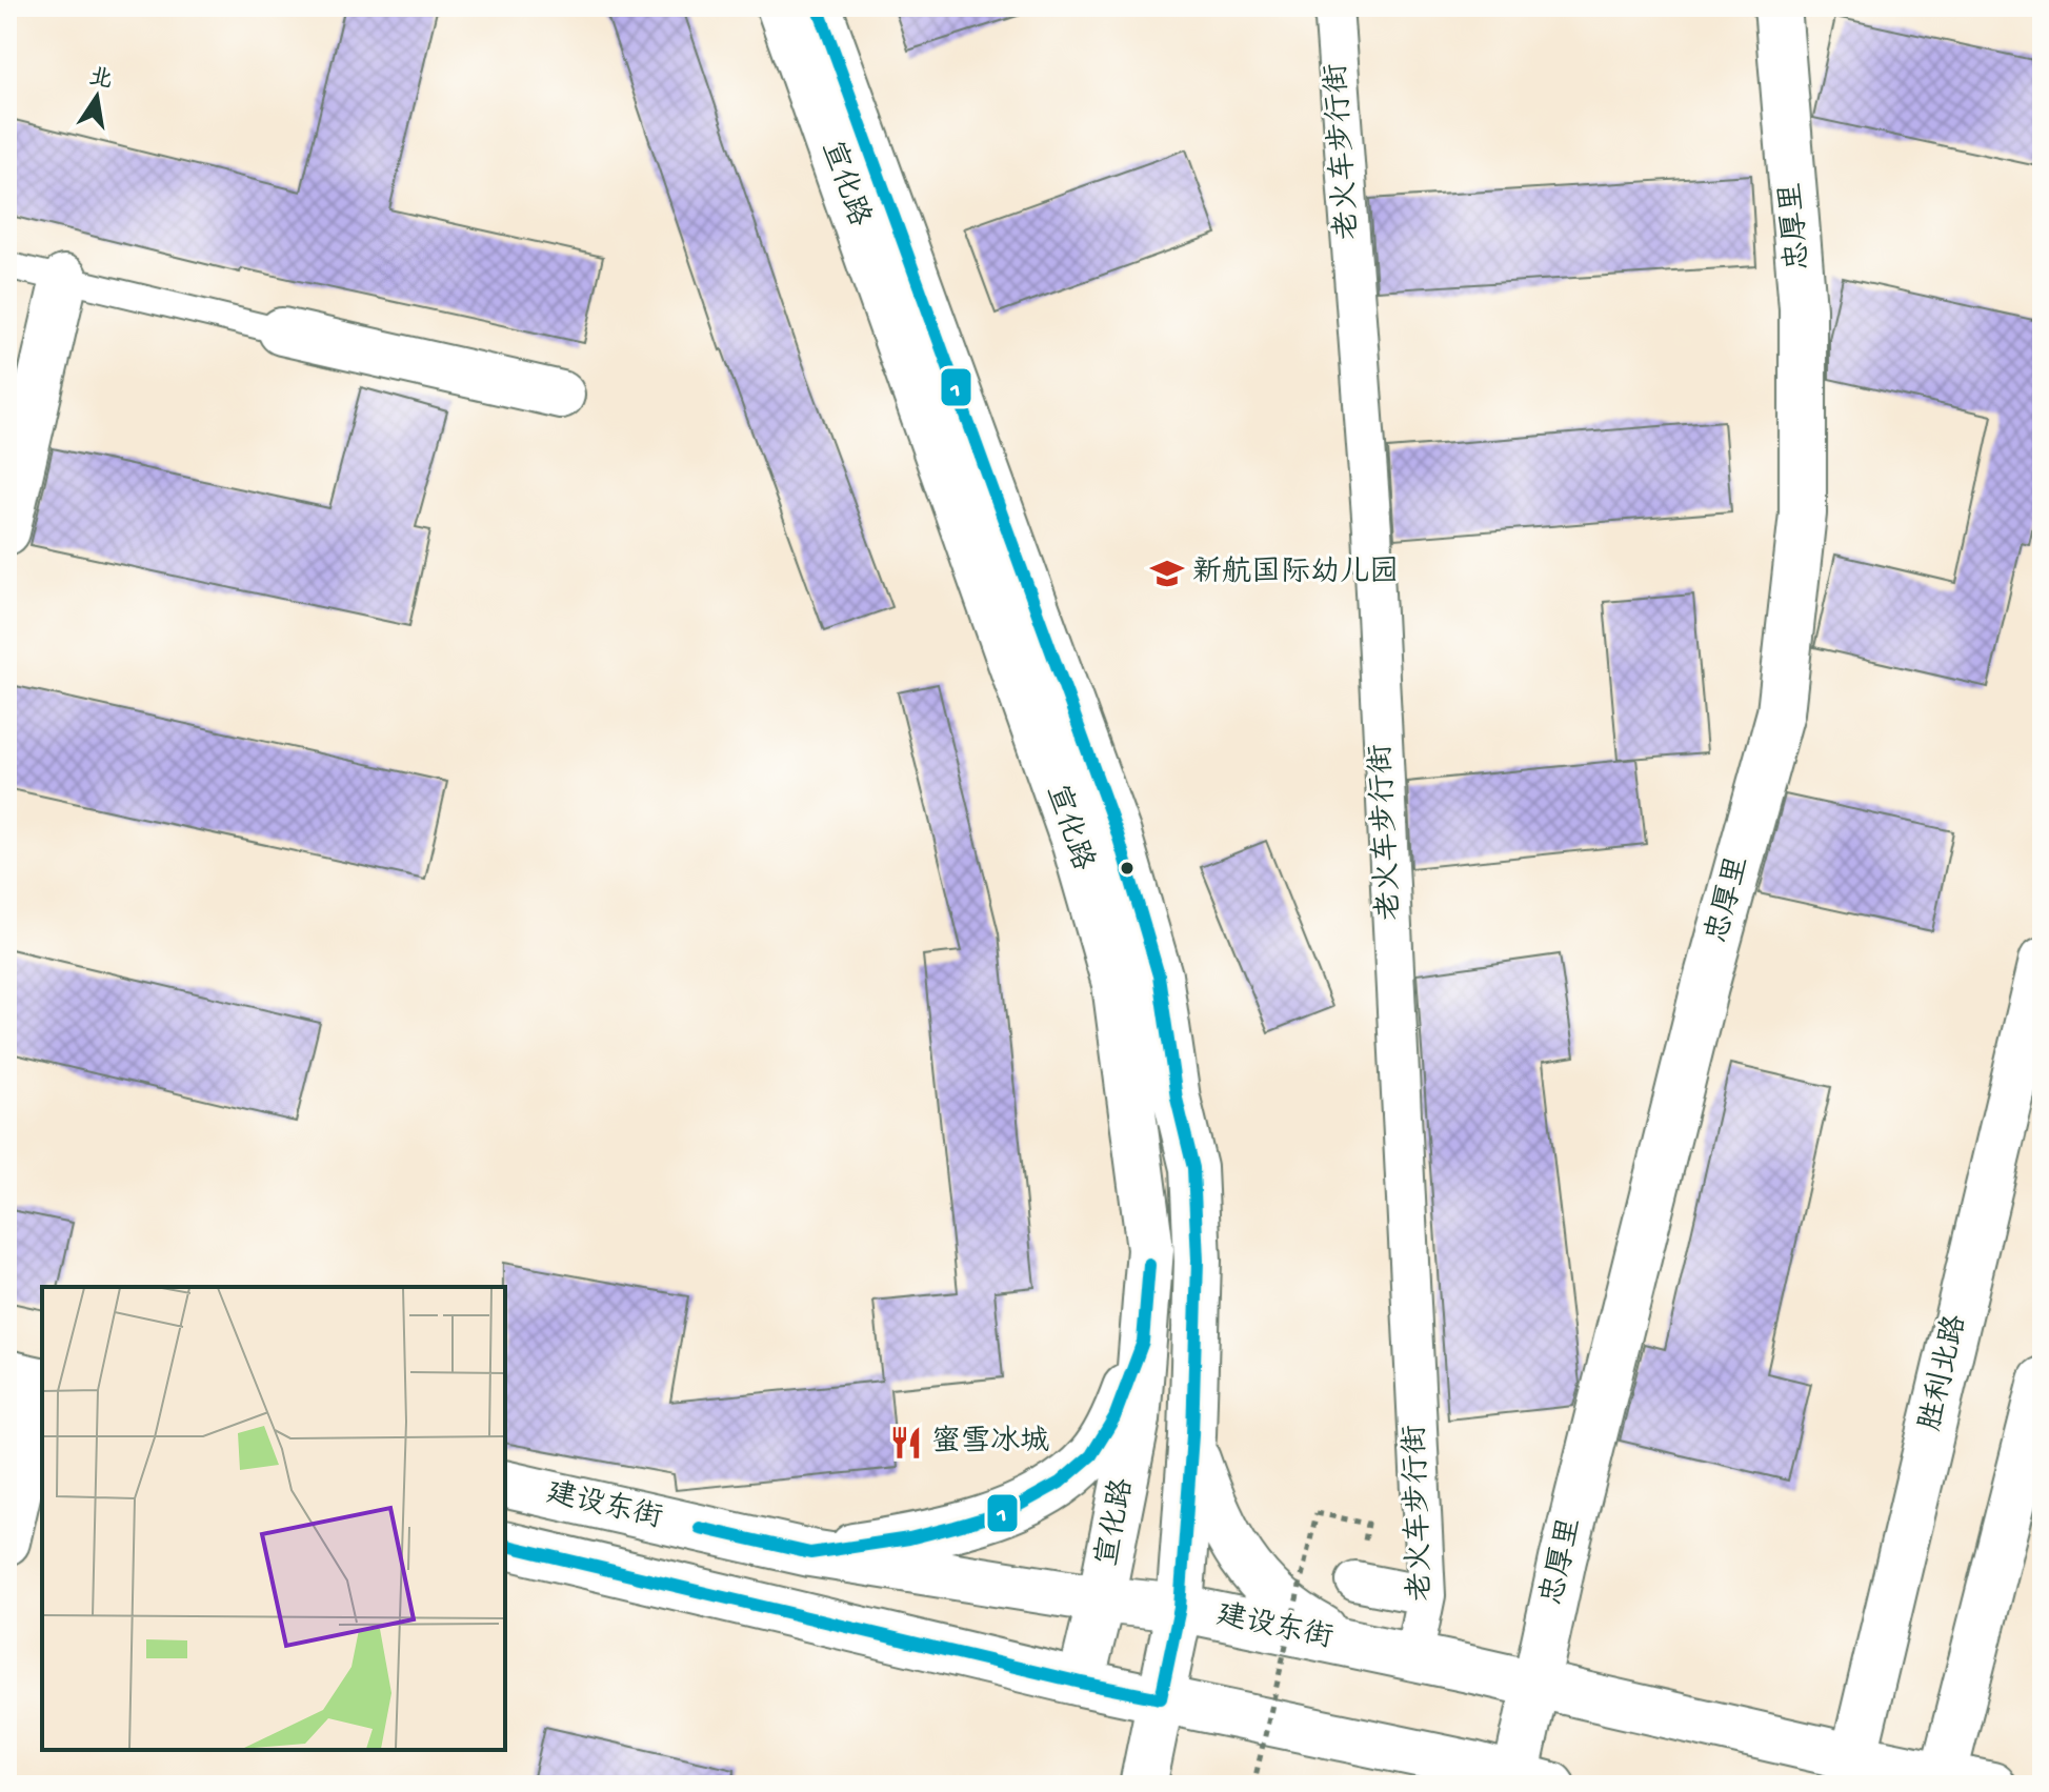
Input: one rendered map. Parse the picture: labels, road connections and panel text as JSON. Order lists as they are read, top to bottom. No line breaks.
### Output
{"streets":{"main road":["宣化路","忠厚里","胜利北路","建设东街"],"street":["老火车步行街"]},"crossings":[["老火车步行街","建设东街"],["宣化路","建设东街"],["忠厚里","建设东街"],["胜利北路","建设东街"]],"places":{"school or university":["新航国际幼儿园"],"restaurant":["蜜雪冰城"]},"lines":["transit line 1"],"north":"top"}
